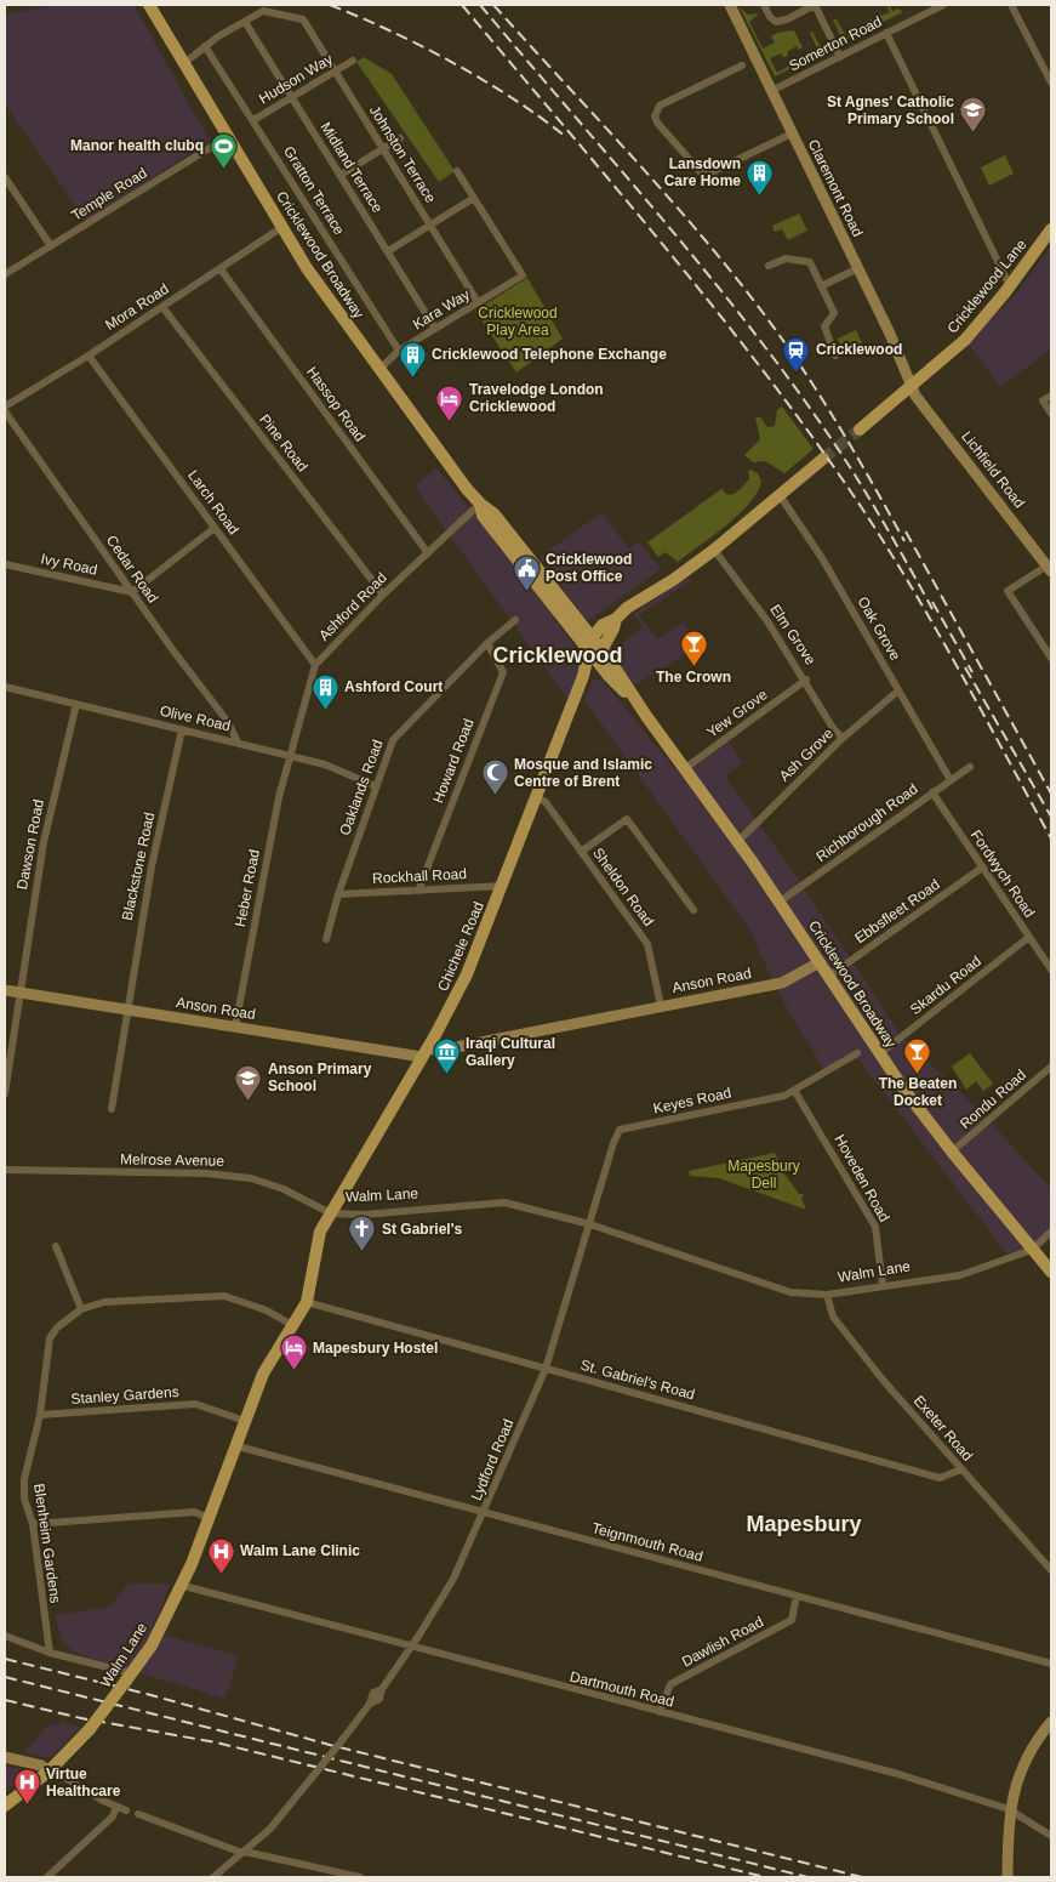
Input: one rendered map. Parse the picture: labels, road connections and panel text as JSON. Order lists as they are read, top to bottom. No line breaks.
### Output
{"streets":{"main road":["Cricklewood Broadway","Cricklewood Lane","Chichele Road","Walm Lane"],"street":["Somerton Road","Hudson Way","Johnston Terrace","Midland Terrace","Claremont Road","Gratton Terrace","Temple Road","Mora Road","Kara Way","Hassop Road","Pine Road","Lichfield Road","Larch Road","Ivy Road","Cedar Road","Ashford Road","Oak Grove","Elm Grove","Yew Grove","Olive Road","Ash Grove","Howard Road","Oaklands Road","Richborough Road","Dawson Road","Blackstone Road","Fordwych Road","Rockhall Road","Sheldon Road","Heber Road","Ebbsfleet Road","Anson Road","Skardu Road","Rondu Road","Keyes Road","Melrose Avenue","Hoveden Road","St. Gabriel's Road","Stanley Gardens","Exeter Road","Lydford Road","Teignmouth Road","Blenheim Gardens","Dawlish Road","Dartmouth Road"]},"crossings":[["Somerton Road","Claremont Road"],["Hudson Way","Johnston Terrace"],["Hudson Way","Midland Terrace"],["Hudson Way","Gratton Terrace"],["Johnston Terrace","Midland Terrace"],["Johnston Terrace","Kara Way"],["Midland Terrace","Kara Way"],["Claremont Road","Cricklewood Lane"],["Claremont Road","Lichfield Road"],["Gratton Terrace","Kara Way"],["Temple Road","Cricklewood Broadway"],["Cricklewood Broadway","Mora Road"],["Cricklewood Broadway","Kara Way"],["Cricklewood Broadway","Ashford Road"],["Cricklewood Broadway","Yew Grove"],["Cricklewood Broadway","Ash Grove"],["Cricklewood Broadway","Richborough Road"],["Cricklewood Broadway","Ebbsfleet Road"],["Cricklewood Broadway","Chichele Road"],["Cricklewood Broadway","Anson Road"],["Cricklewood Broadway","Skardu Road"],["Cricklewood Broadway","Rondu Road"],["Cricklewood Broadway","Walm Lane"],["Cricklewood Lane","Lichfield Road"],["Mora Road","Hassop Road"],["Mora Road","Pine Road"],["Mora Road","Larch Road"],["Mora Road","Cedar Road"],["Hassop Road","Ashford Road"],["Pine Road","Ashford Road"],["Larch Road","Ashford Road"],["Ivy Road","Cedar Road"],["Cedar Road","Olive Road"],["Ashford Road","Olive Road"],["Ashford Road","Heber Road"],["Oak Grove","Ash Grove"],["Oak Grove","Richborough Road"],["Elm Grove","Yew Grove"],["Elm Grove","Ash Grove"],["Olive Road","Oaklands Road"],["Olive Road","Dawson Road"],["Olive Road","Blackstone Road"],["Olive Road","Heber Road"],["Howard Road","Oaklands Road"],["Howard Road","Rockhall Road"],["Oaklands Road","Rockhall Road"],["Richborough Road","Fordwych Road"],["Dawson Road","Anson Road"],["Blackstone Road","Anson Road"],["Fordwych Road","Ebbsfleet Road"],["Fordwych Road","Skardu Road"],["Rockhall Road","Chichele Road"],["Sheldon Road","Chichele Road"],["Sheldon Road","Anson Road"],["Heber Road","Anson Road"],["Chichele Road","Anson Road"],["Chichele Road","Melrose Avenue"],["Chichele Road","Walm Lane"],["Keyes Road","Hoveden Road"],["Keyes Road","Walm Lane"],["Keyes Road","Lydford Road"],["Melrose Avenue","Walm Lane"],["Hoveden Road","Walm Lane"],["Walm Lane","St. Gabriel's Road"],["Walm Lane","Stanley Gardens"],["Walm Lane","Exeter Road"],["Walm Lane","Lydford Road"],["Walm Lane","Teignmouth Road"],["Walm Lane","Blenheim Gardens"],["Walm Lane","Dartmouth Road"],["St. Gabriel's Road","Exeter Road"],["St. Gabriel's Road","Lydford Road"],["Stanley Gardens","Blenheim Gardens"],["Lydford Road","Teignmouth Road"],["Lydford Road","Dartmouth Road"],["Teignmouth Road","Dawlish Road"],["Dawlish Road","Dartmouth Road"]],"districts":["Cricklewood","Mapesbury"],"parks":["Cricklewood Play Area","Mapesbury Dell"],"places":{"school or university":["St Agnes' Catholic Primary School","Anson Primary School"],"sports":["Manor health clubq"],"building":["Lansdown Care Home","Cricklewood Telephone Exchange","Ashford Court"],"station":["Cricklewood"],"hotel":["Travelodge London Cricklewood","Mapesbury Hostel"],"public building":["Cricklewood Post Office"],"bar":["The Crown","The Beaten Docket"],"mosque":["Mosque and Islamic Centre of Brent"],"museum":["Iraqi Cultural Gallery"],"church":["St Gabriel's"],"hospital":["Walm Lane Clinic","Virtue Healthcare"]}}
